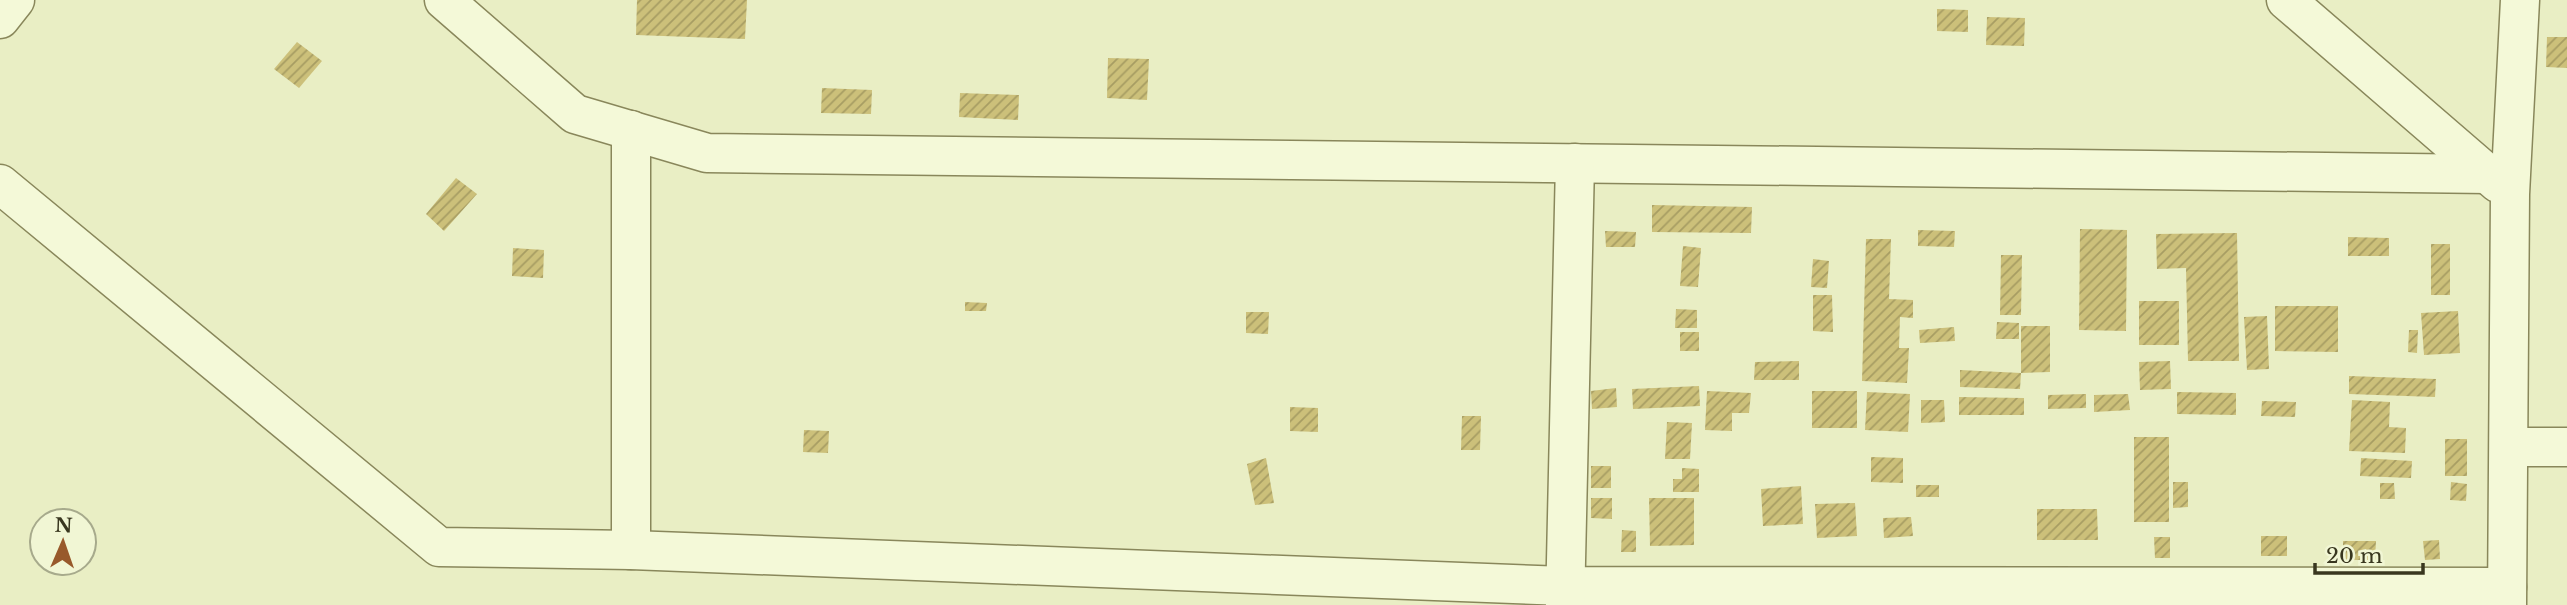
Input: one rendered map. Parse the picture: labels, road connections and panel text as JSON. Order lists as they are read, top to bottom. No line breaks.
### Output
{"scale_bar":"20 m","north":"top"}
